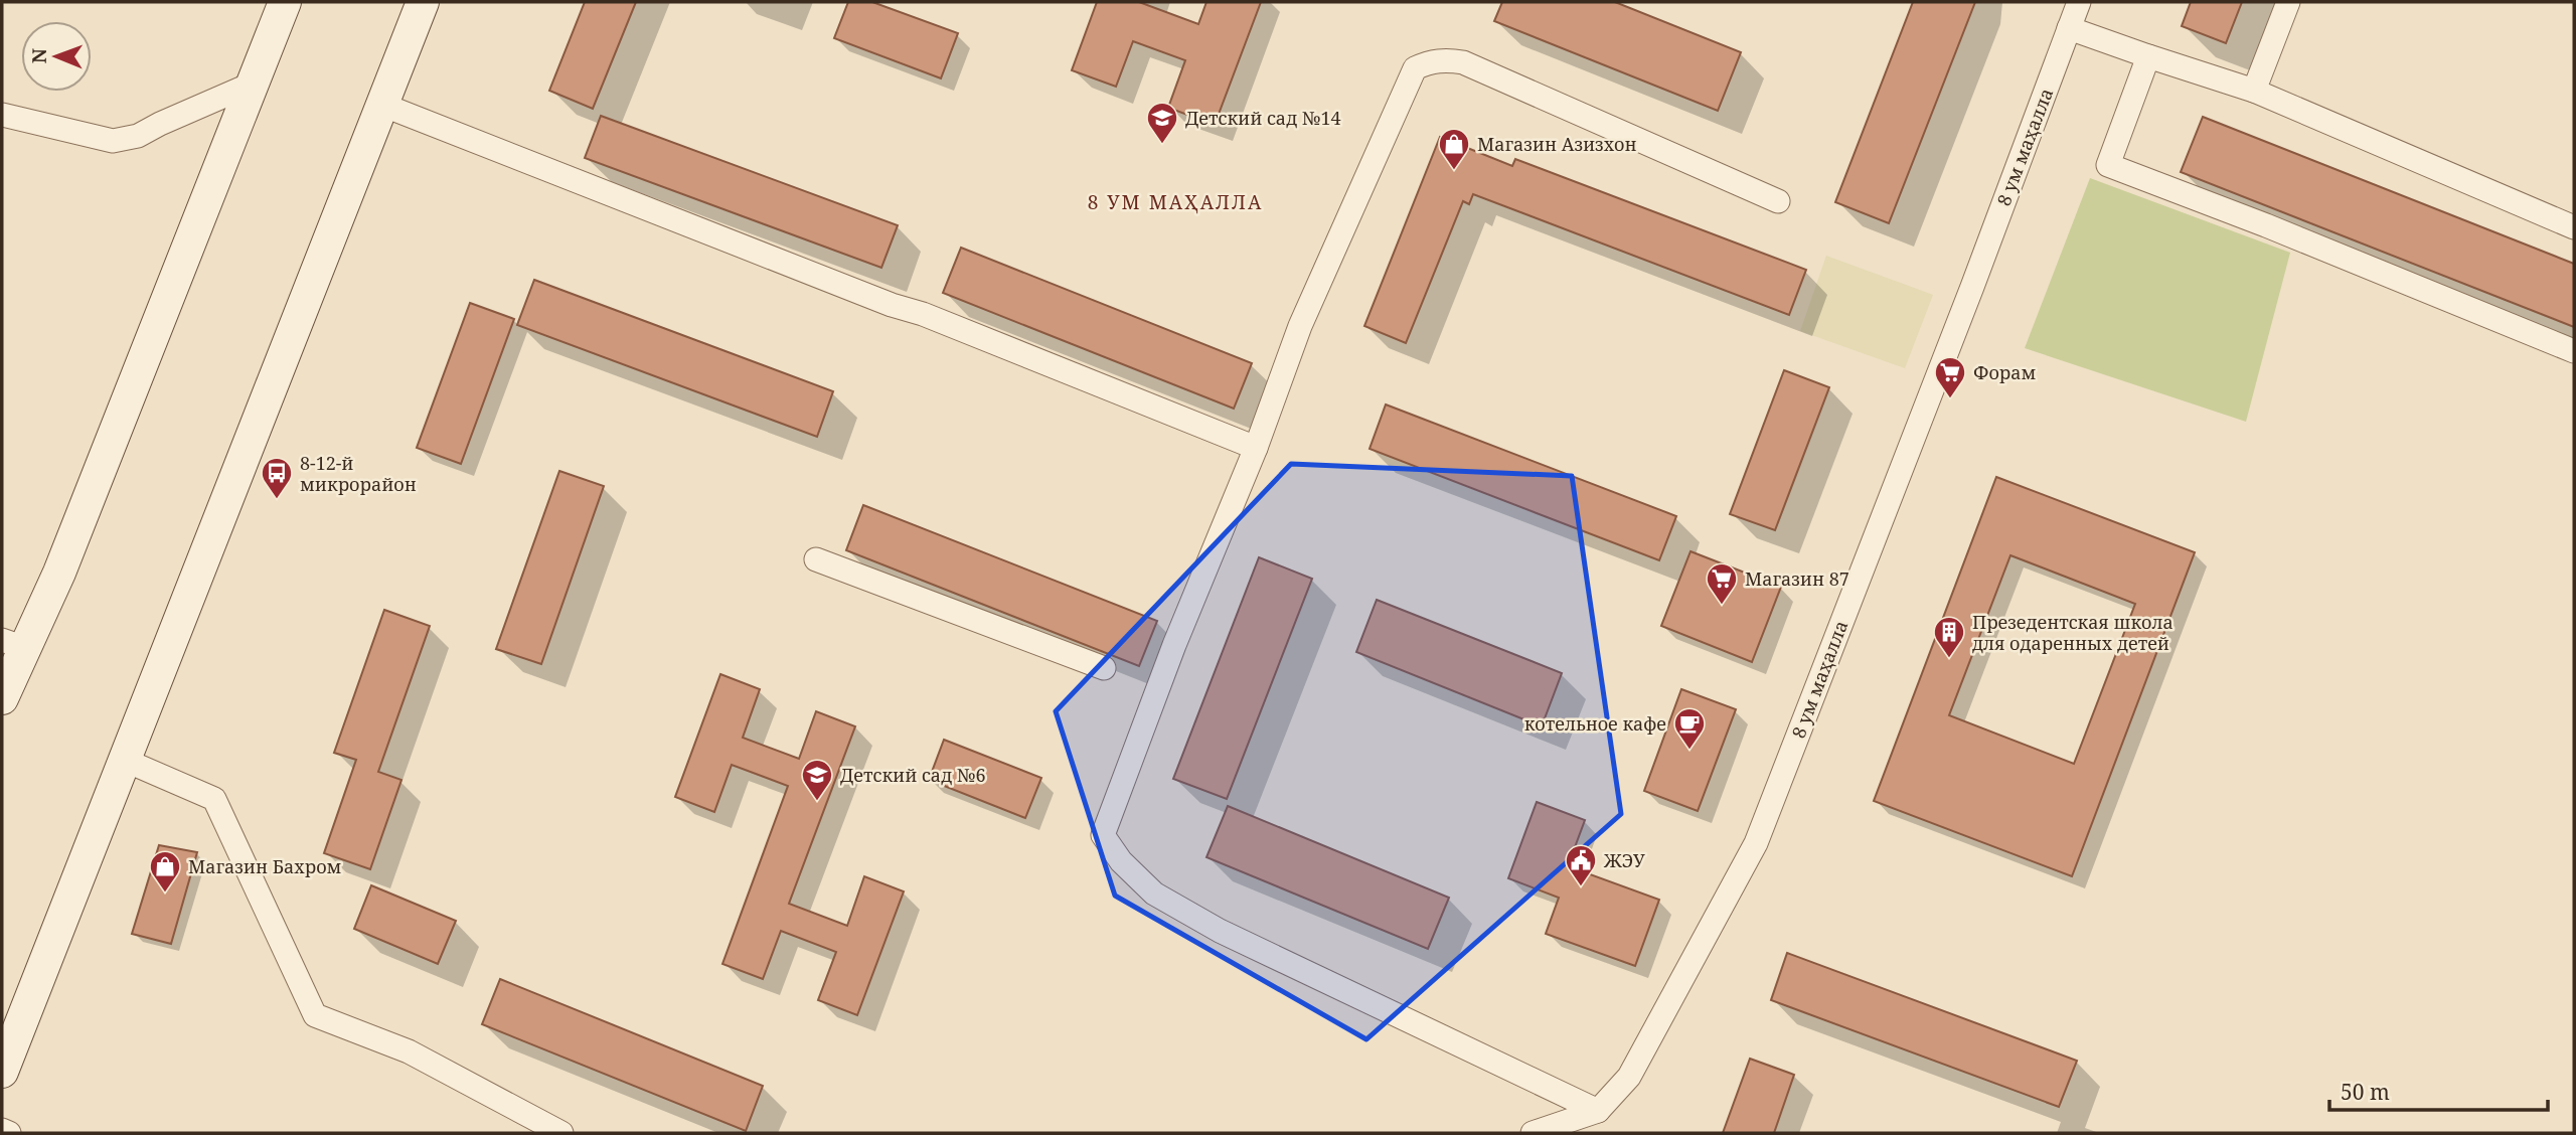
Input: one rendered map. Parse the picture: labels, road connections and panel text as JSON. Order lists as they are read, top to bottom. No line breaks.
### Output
{"streets":{"street":["8 ум маҳалла"]},"districts":["8 УМ МАҲАЛЛА"],"places":{"school or university":["Детский сад №14","Детский сад №6"],"shop":["Магазин Азизхон","Магазин Бахром"],"supermarket":["Форам","Магазин 87"],"bus stop":["8-12-й микрорайон"],"building":["Презедентская школа для одаренных детей"],"cafe":["котельное кафе"],"public building":["ЖЭУ"]},"scale_bar":"50 m","north":"left"}
